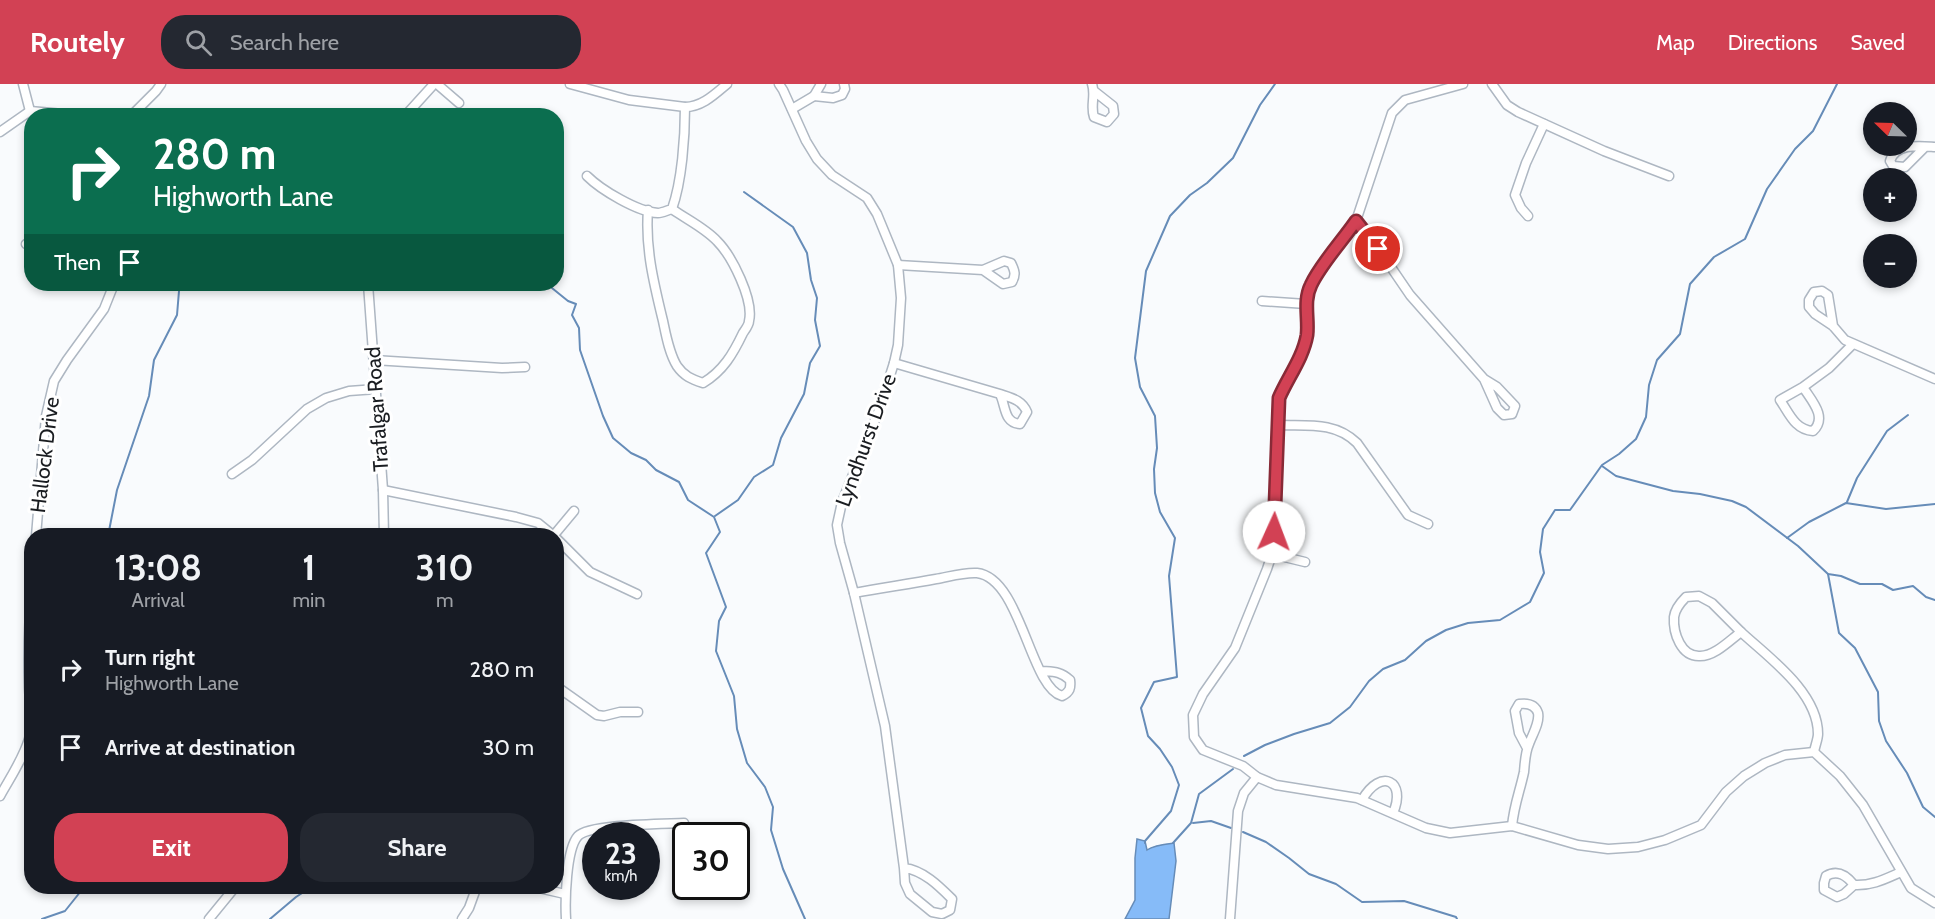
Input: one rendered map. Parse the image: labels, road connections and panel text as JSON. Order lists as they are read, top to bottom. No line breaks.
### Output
{"streets":{"street":["Trafalgar Road","Lyndhurst Drive","Hallock Drive"]},"north":"top left","page":{"header":"Routely","search":"Search here","nav":["Map","Directions","Saved"],"map_buttons":["+","−"],"turn":["280 m","Highworth Lane"],"then":"Then","eta":["13:08","Arrival","1","min","310","m"],"list":[{"name":"Turn right","note":"Highworth Lane","value":"280 m"},{"name":"Arrive at destination","value":"30 m"}],"buttons":["Exit","Share"],"speed":"23 km/h","limit":"30"}}
